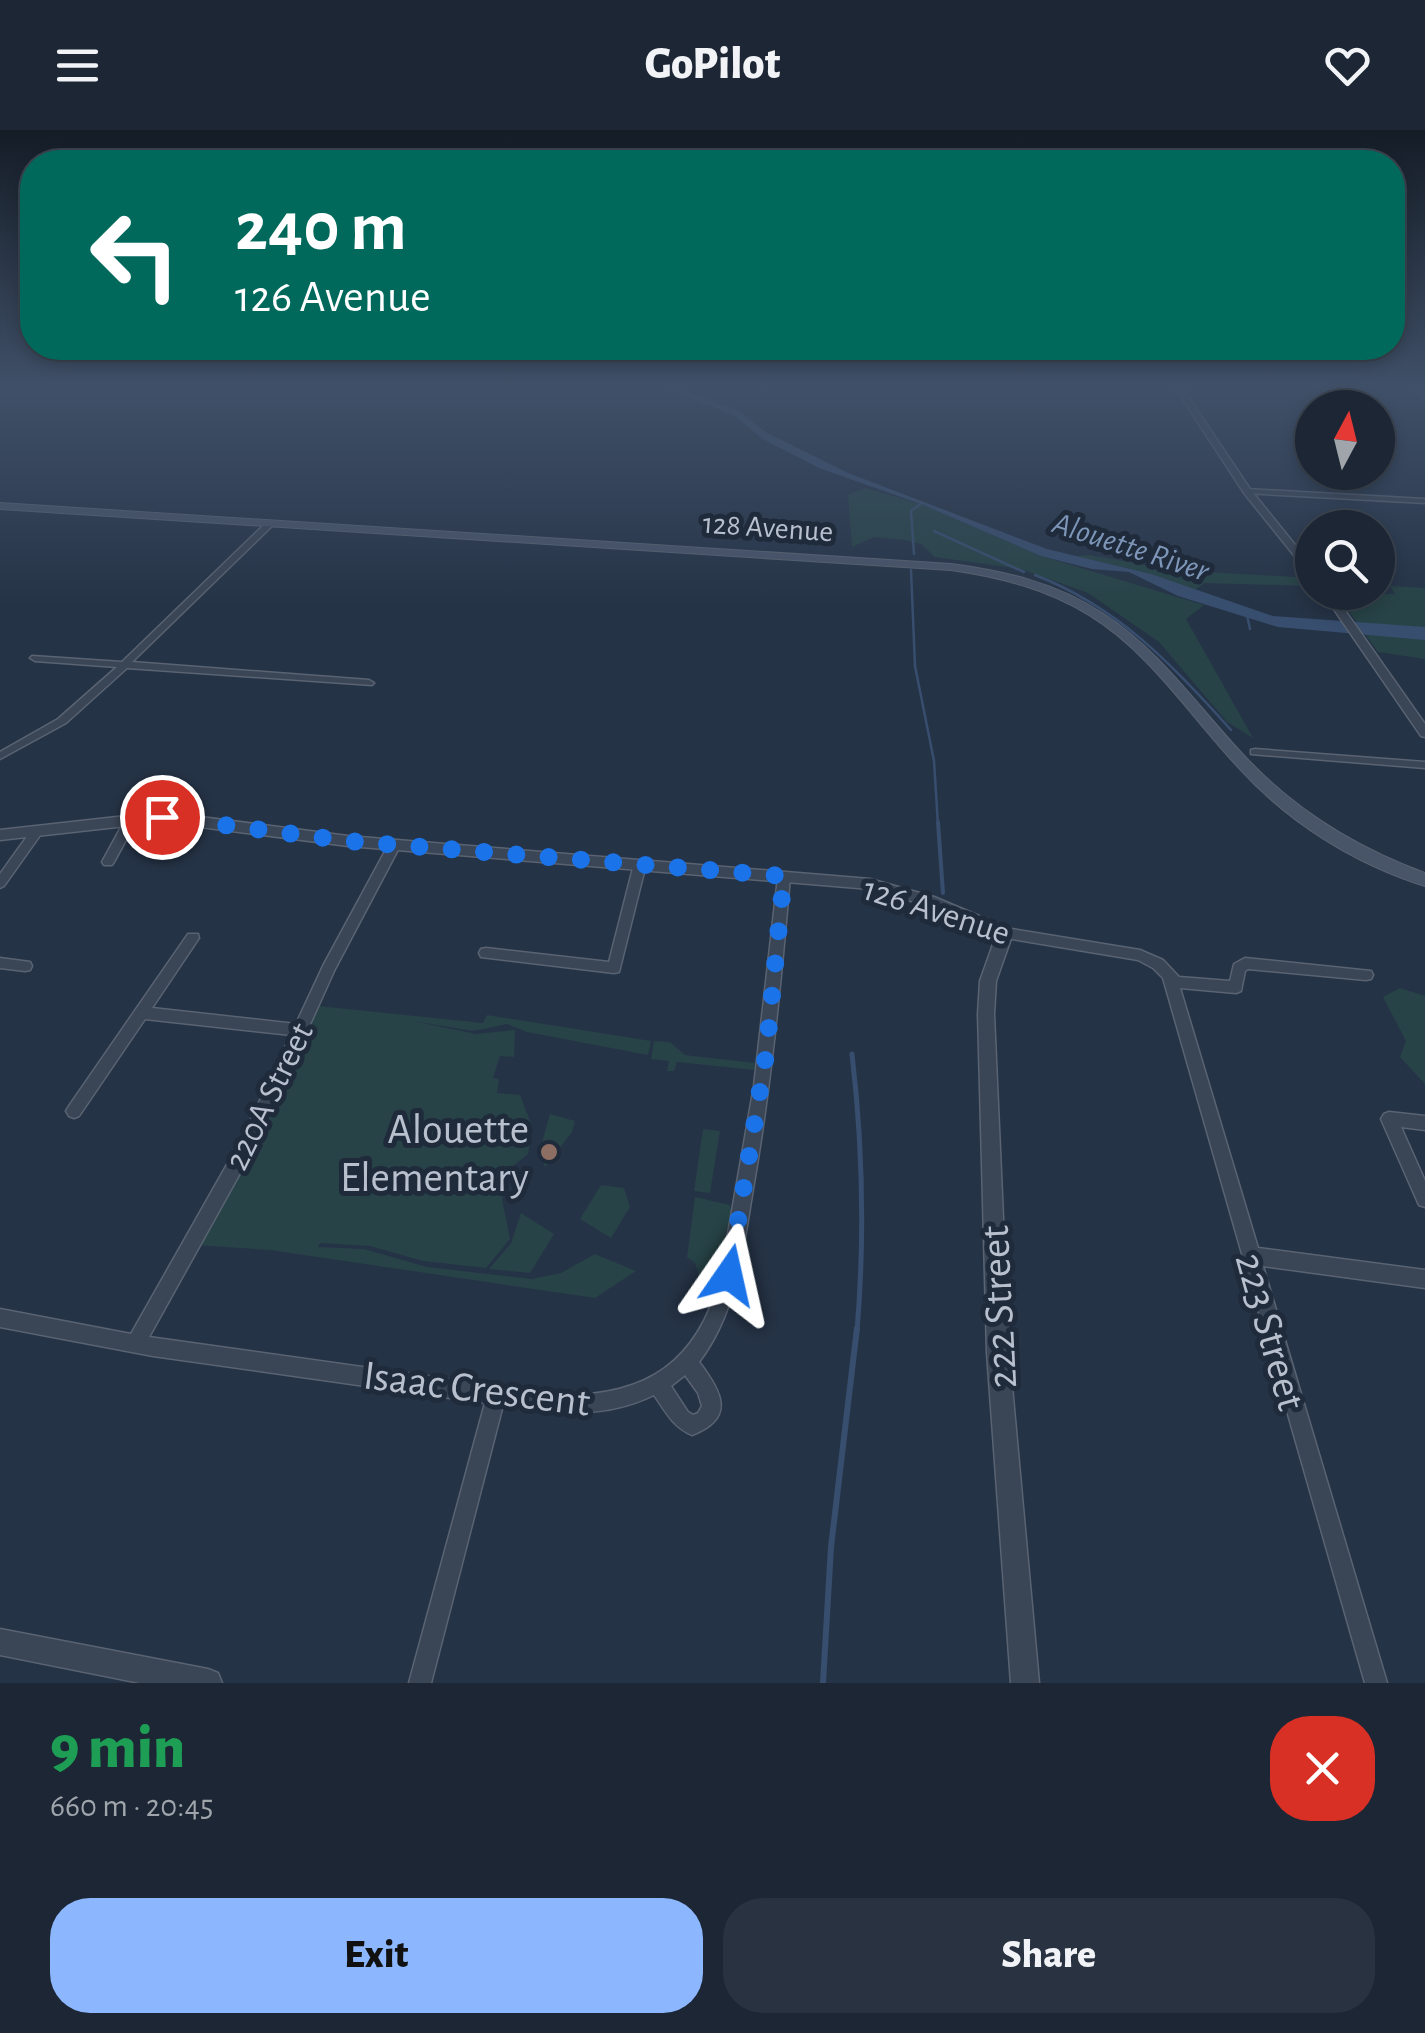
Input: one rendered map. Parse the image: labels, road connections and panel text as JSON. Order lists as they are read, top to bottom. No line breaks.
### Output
{"streets":{"main road":["128 Avenue"],"street":["126 Avenue","220A Street","222 Street","223 Street","Isaac Crescent"]},"crossings":[["126 Avenue","220A Street"],["126 Avenue","222 Street"],["126 Avenue","223 Street"],["126 Avenue","Isaac Crescent"],["220A Street","Isaac Crescent"]],"water":["Alouette River"],"places":["Alouette Elementary"],"north":"top","page":{"header":"GoPilot","turn":["240 m","126 Avenue"],"heading":["9 min","660 m · 20:45"],"buttons":["Exit","Share"]}}
